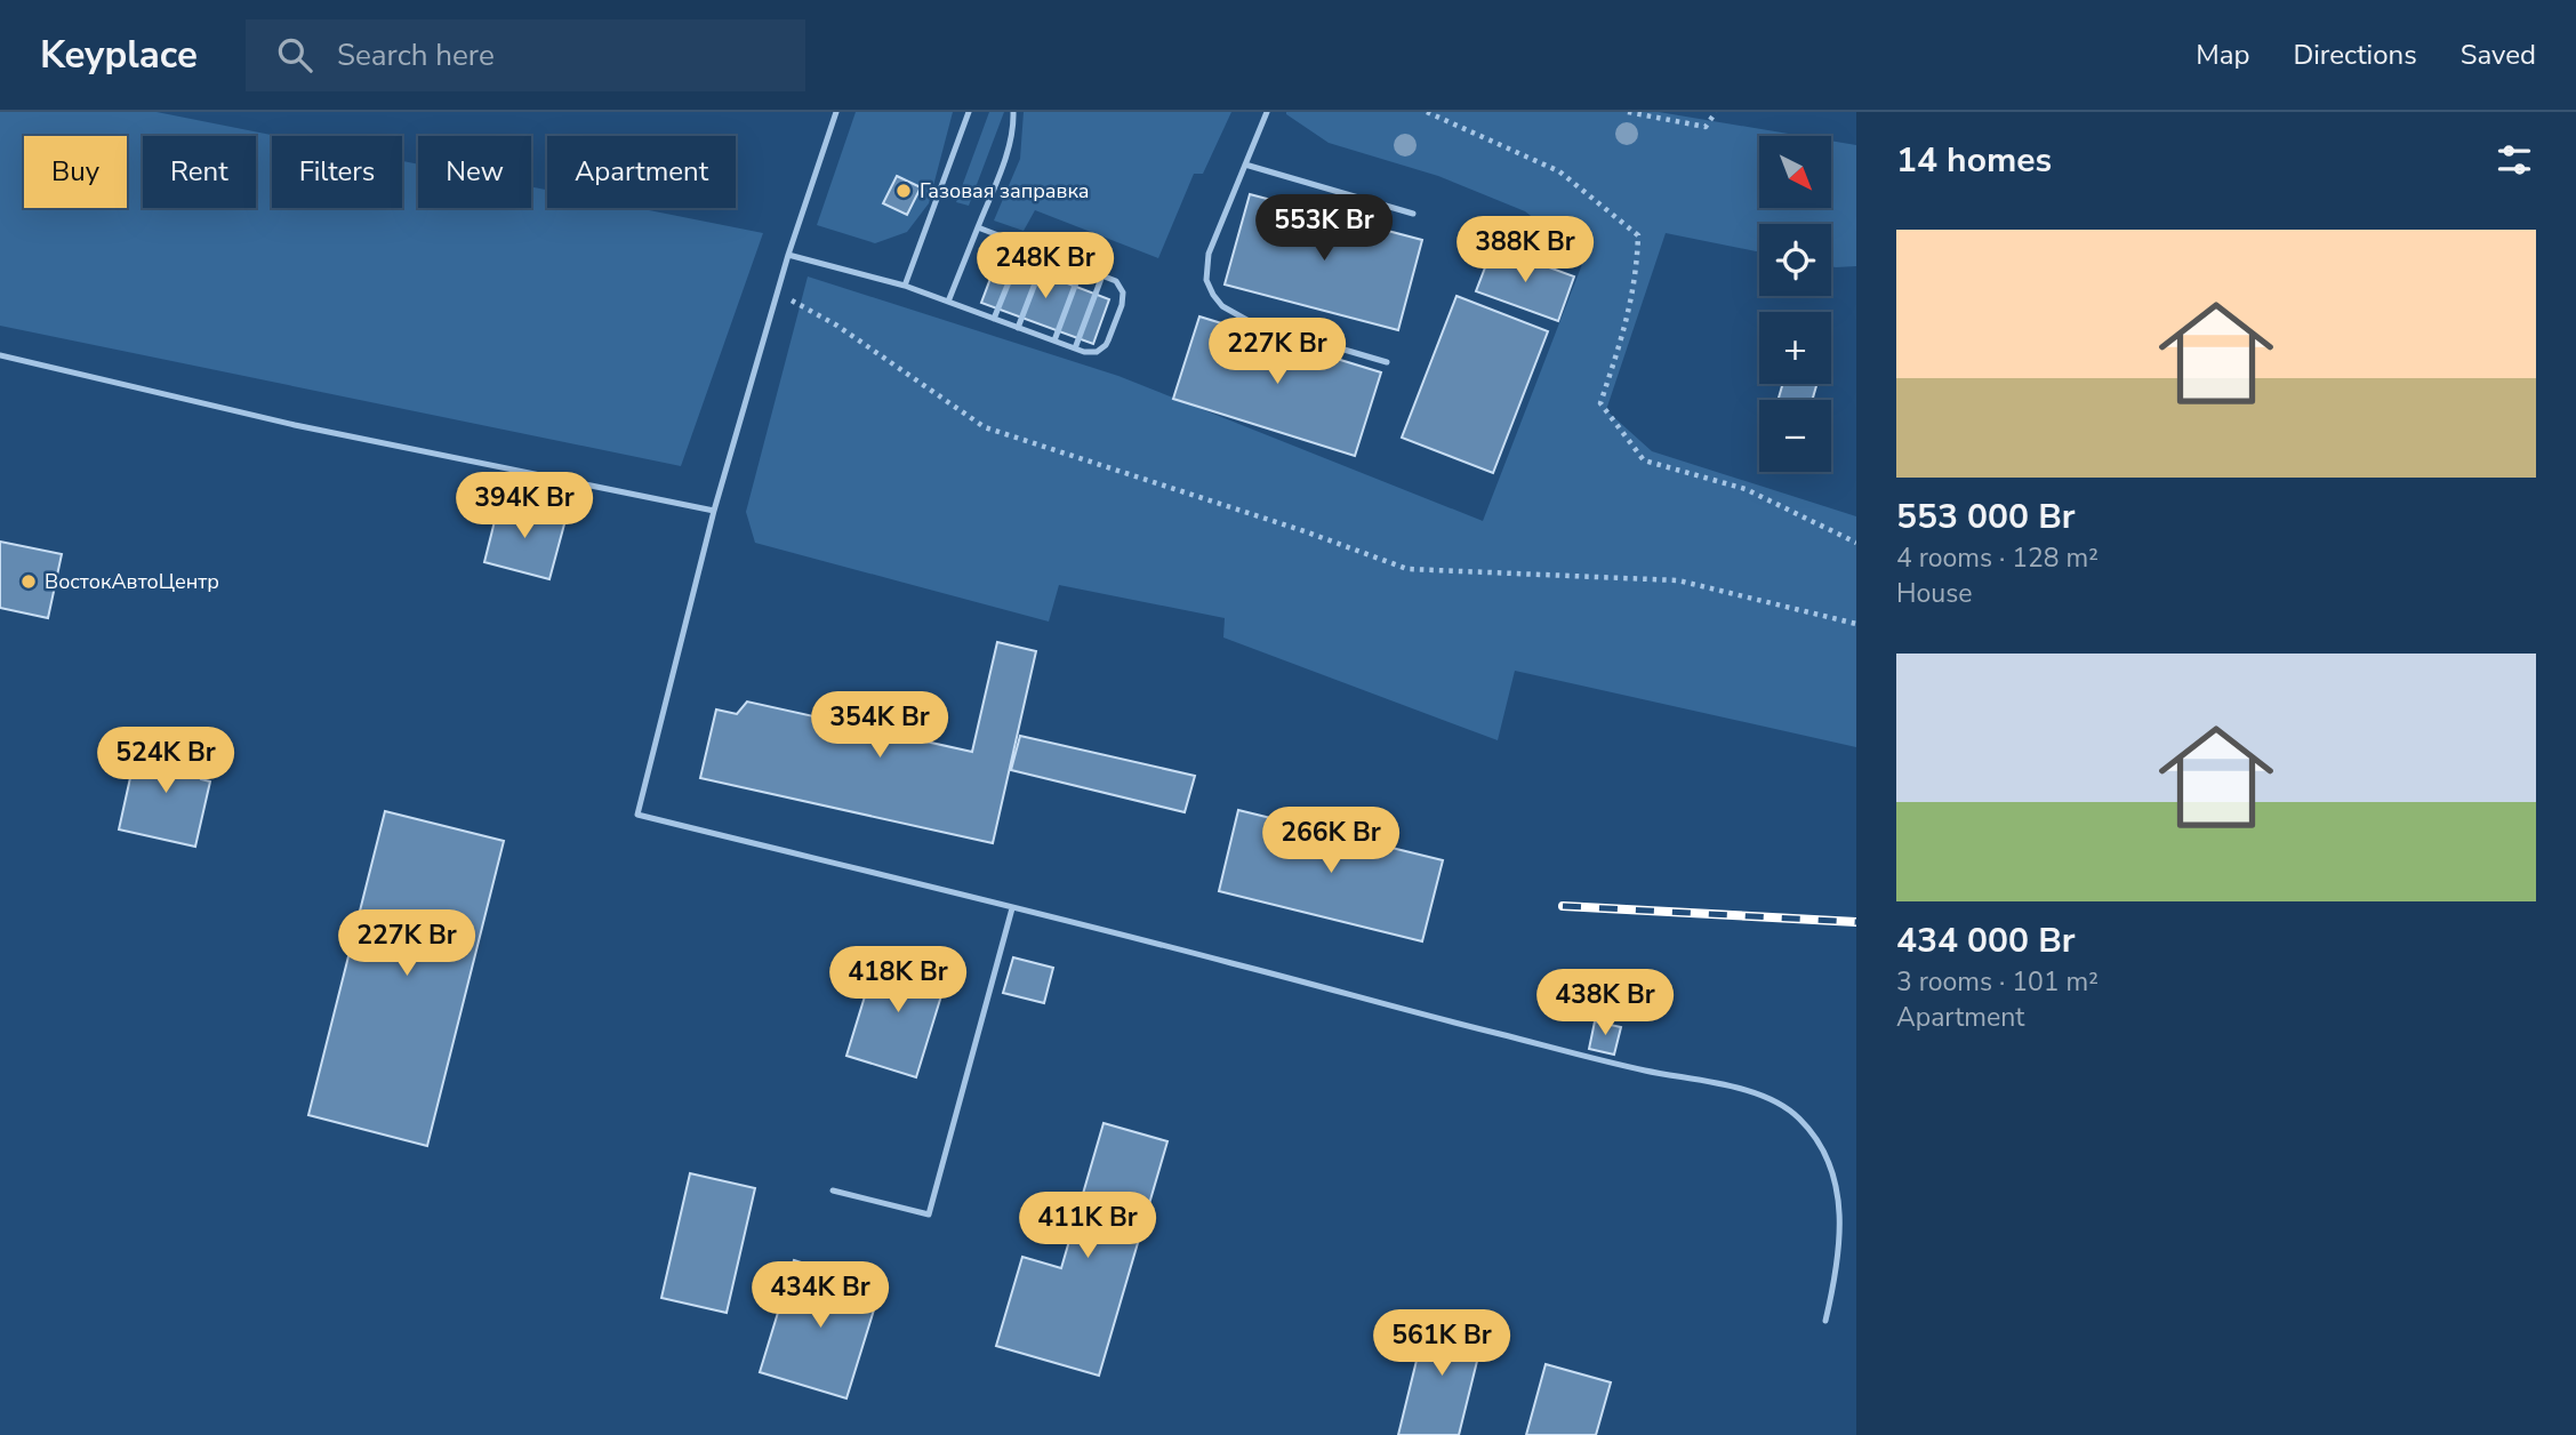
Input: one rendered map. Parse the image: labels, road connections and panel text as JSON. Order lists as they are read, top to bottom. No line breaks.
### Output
{"places":["Газовая заправка","ВостокАвтоЦентр"],"north":"bottom right","page":{"header":"Keyplace","search":"Search here","nav":["Map","Directions","Saved"],"heading":"14 homes","map_buttons":["+","−"],"chip":["Buy","Rent","Filters","New","Apartment"],"price":["553K Br","388K Br","248K Br","227K Br","394K Br","354K Br","524K Br","266K Br","227K Br","418K Br","438K Br","411K Br","434K Br","561K Br"],"list":[{"name":"553 000 Br","note":"4 rooms · 128 m² · House"},{"name":"434 000 Br","note":"3 rooms · 101 m² · Apartment"}]}}
